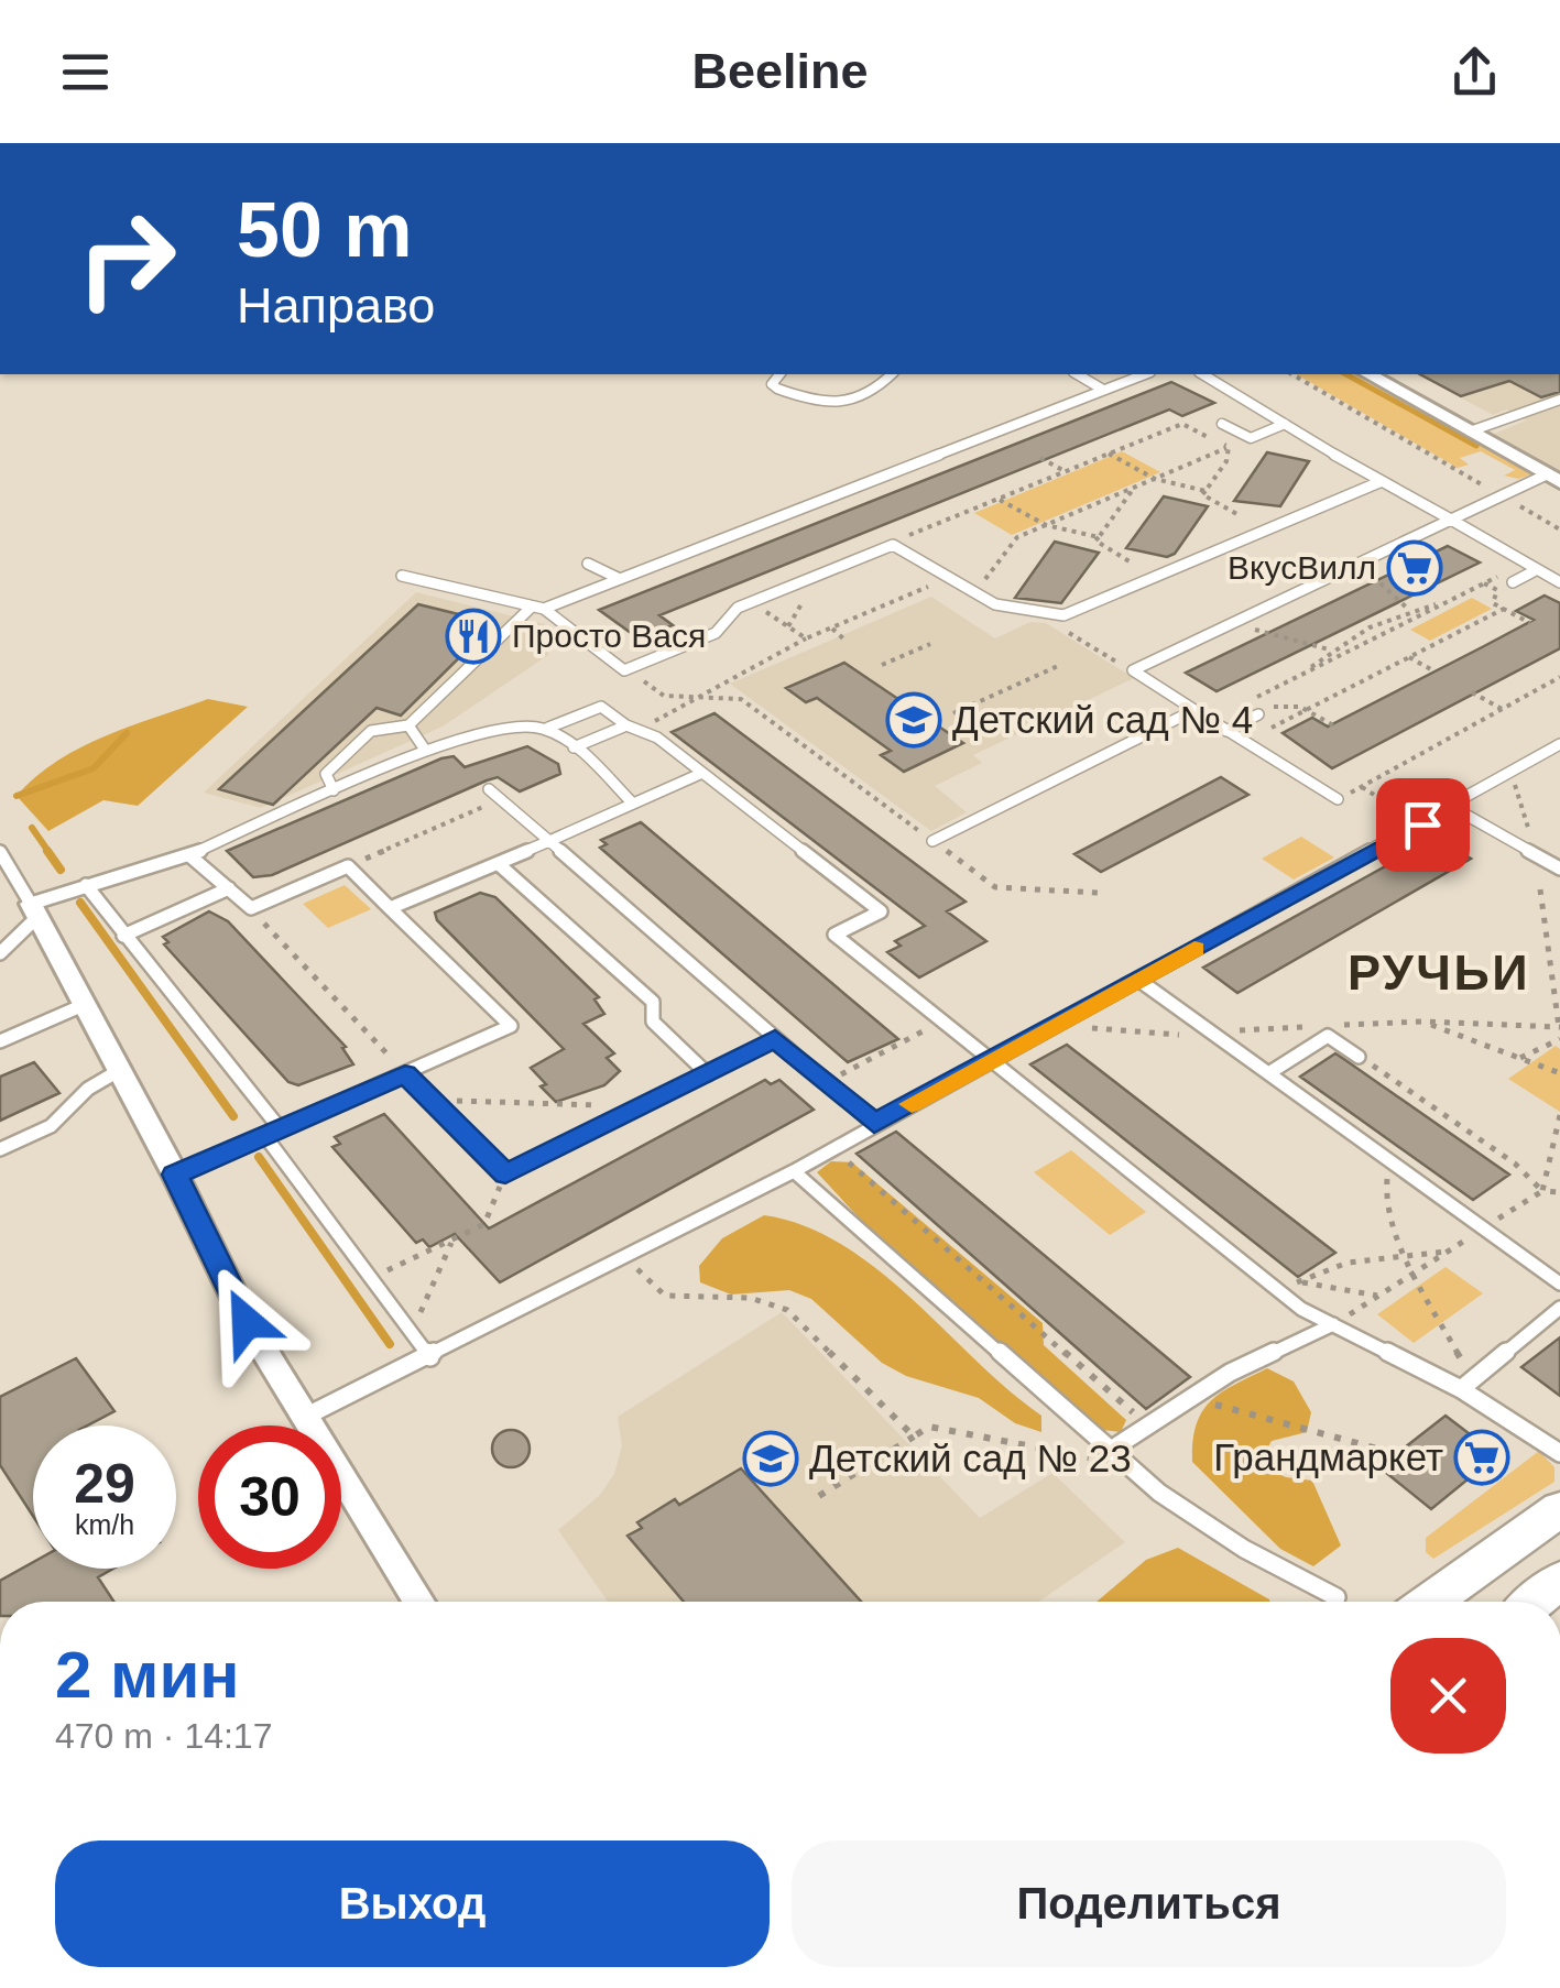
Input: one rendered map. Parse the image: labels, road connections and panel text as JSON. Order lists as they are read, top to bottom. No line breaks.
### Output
{"districts":["РУЧЬИ"],"places":{"supermarket":["ВкусВилл","Грандмаркет"],"restaurant":["Просто Вася"],"school or university":["Детский сад № 4","Детский сад № 23"]},"page":{"header":"Beeline","turn":["50 m","Направо"],"speed":"29 km/h","limit":"30","heading":["2 мин","470 m · 14:17"],"buttons":["Выход","Поделиться"]}}
